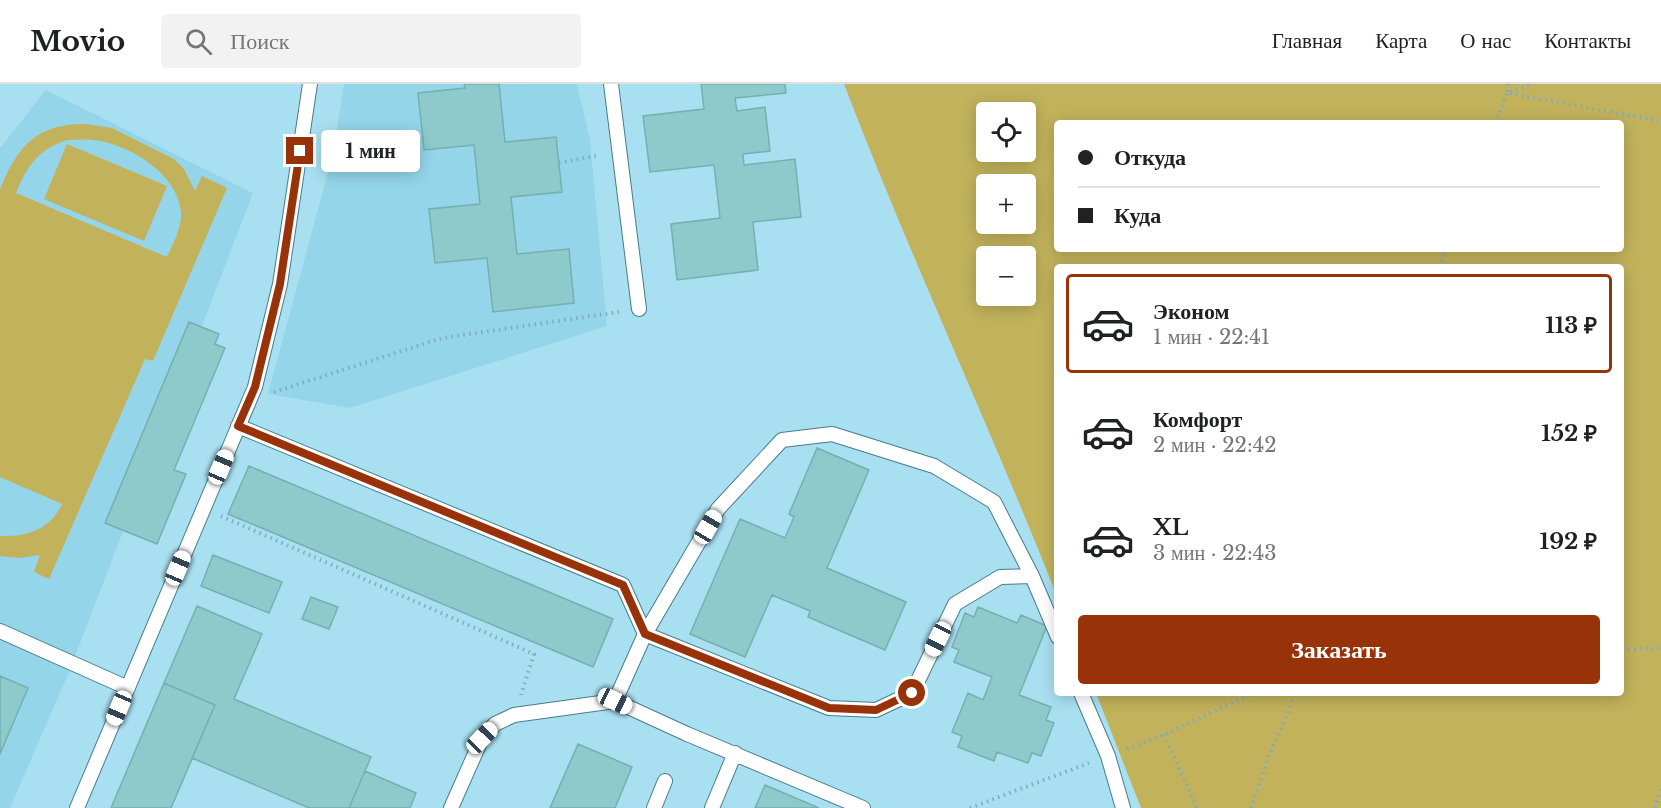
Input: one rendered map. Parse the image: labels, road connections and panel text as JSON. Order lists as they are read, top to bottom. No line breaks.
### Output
{"page":{"header":"Movio","search":"Поиск","nav":["Главная","Карта","О нас","Контакты"],"map_buttons":["+","−"],"banner":["Откуда","Куда"],"bubble":"1 мин","list":[{"name":"Эконом","note":"1 мин · 22:41","value":"113 ₽"},{"name":"Комфорт","note":"2 мин · 22:42","value":"152 ₽"},{"name":"XL","note":"3 мин · 22:43","value":"192 ₽"}],"buttons":"Заказать"}}
